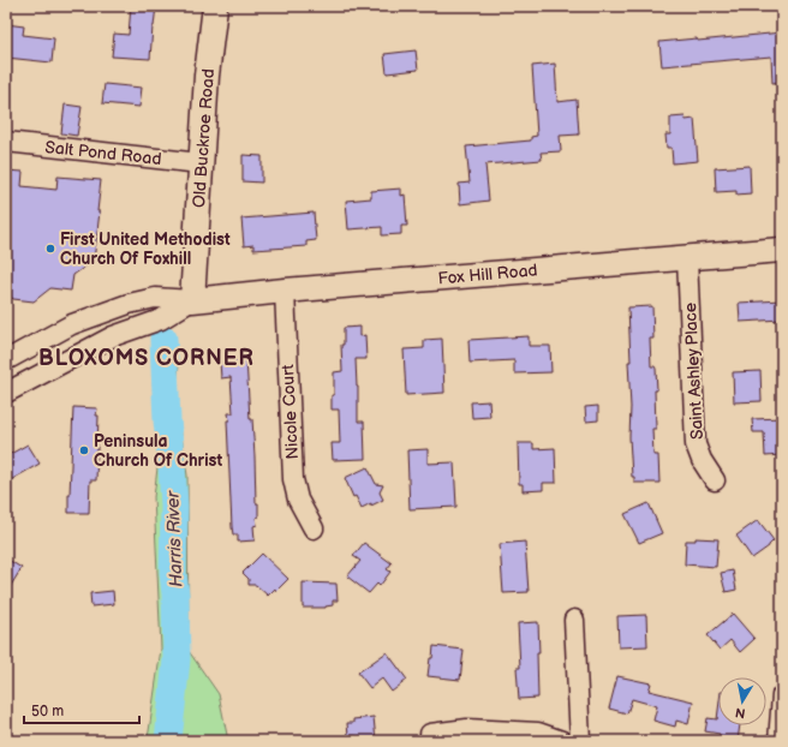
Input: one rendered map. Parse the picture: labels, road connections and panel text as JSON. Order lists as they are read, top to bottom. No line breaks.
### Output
{"streets":{"main road":["Old Buckroe Road","Fox Hill Road"],"street":["Salt Pond Road","Saint Ashley Place","Nicole Court"]},"crossings":[["Old Buckroe Road","Salt Pond Road"],["Old Buckroe Road","Fox Hill Road"],["Fox Hill Road","Saint Ashley Place"],["Fox Hill Road","Nicole Court"]],"districts":["BLOXOMS CORNER"],"water":["Harris River"],"places":["First United Methodist Church Of Foxhill","Peninsula Church Of Christ"],"scale_bar":"50 m","north":"bottom"}
